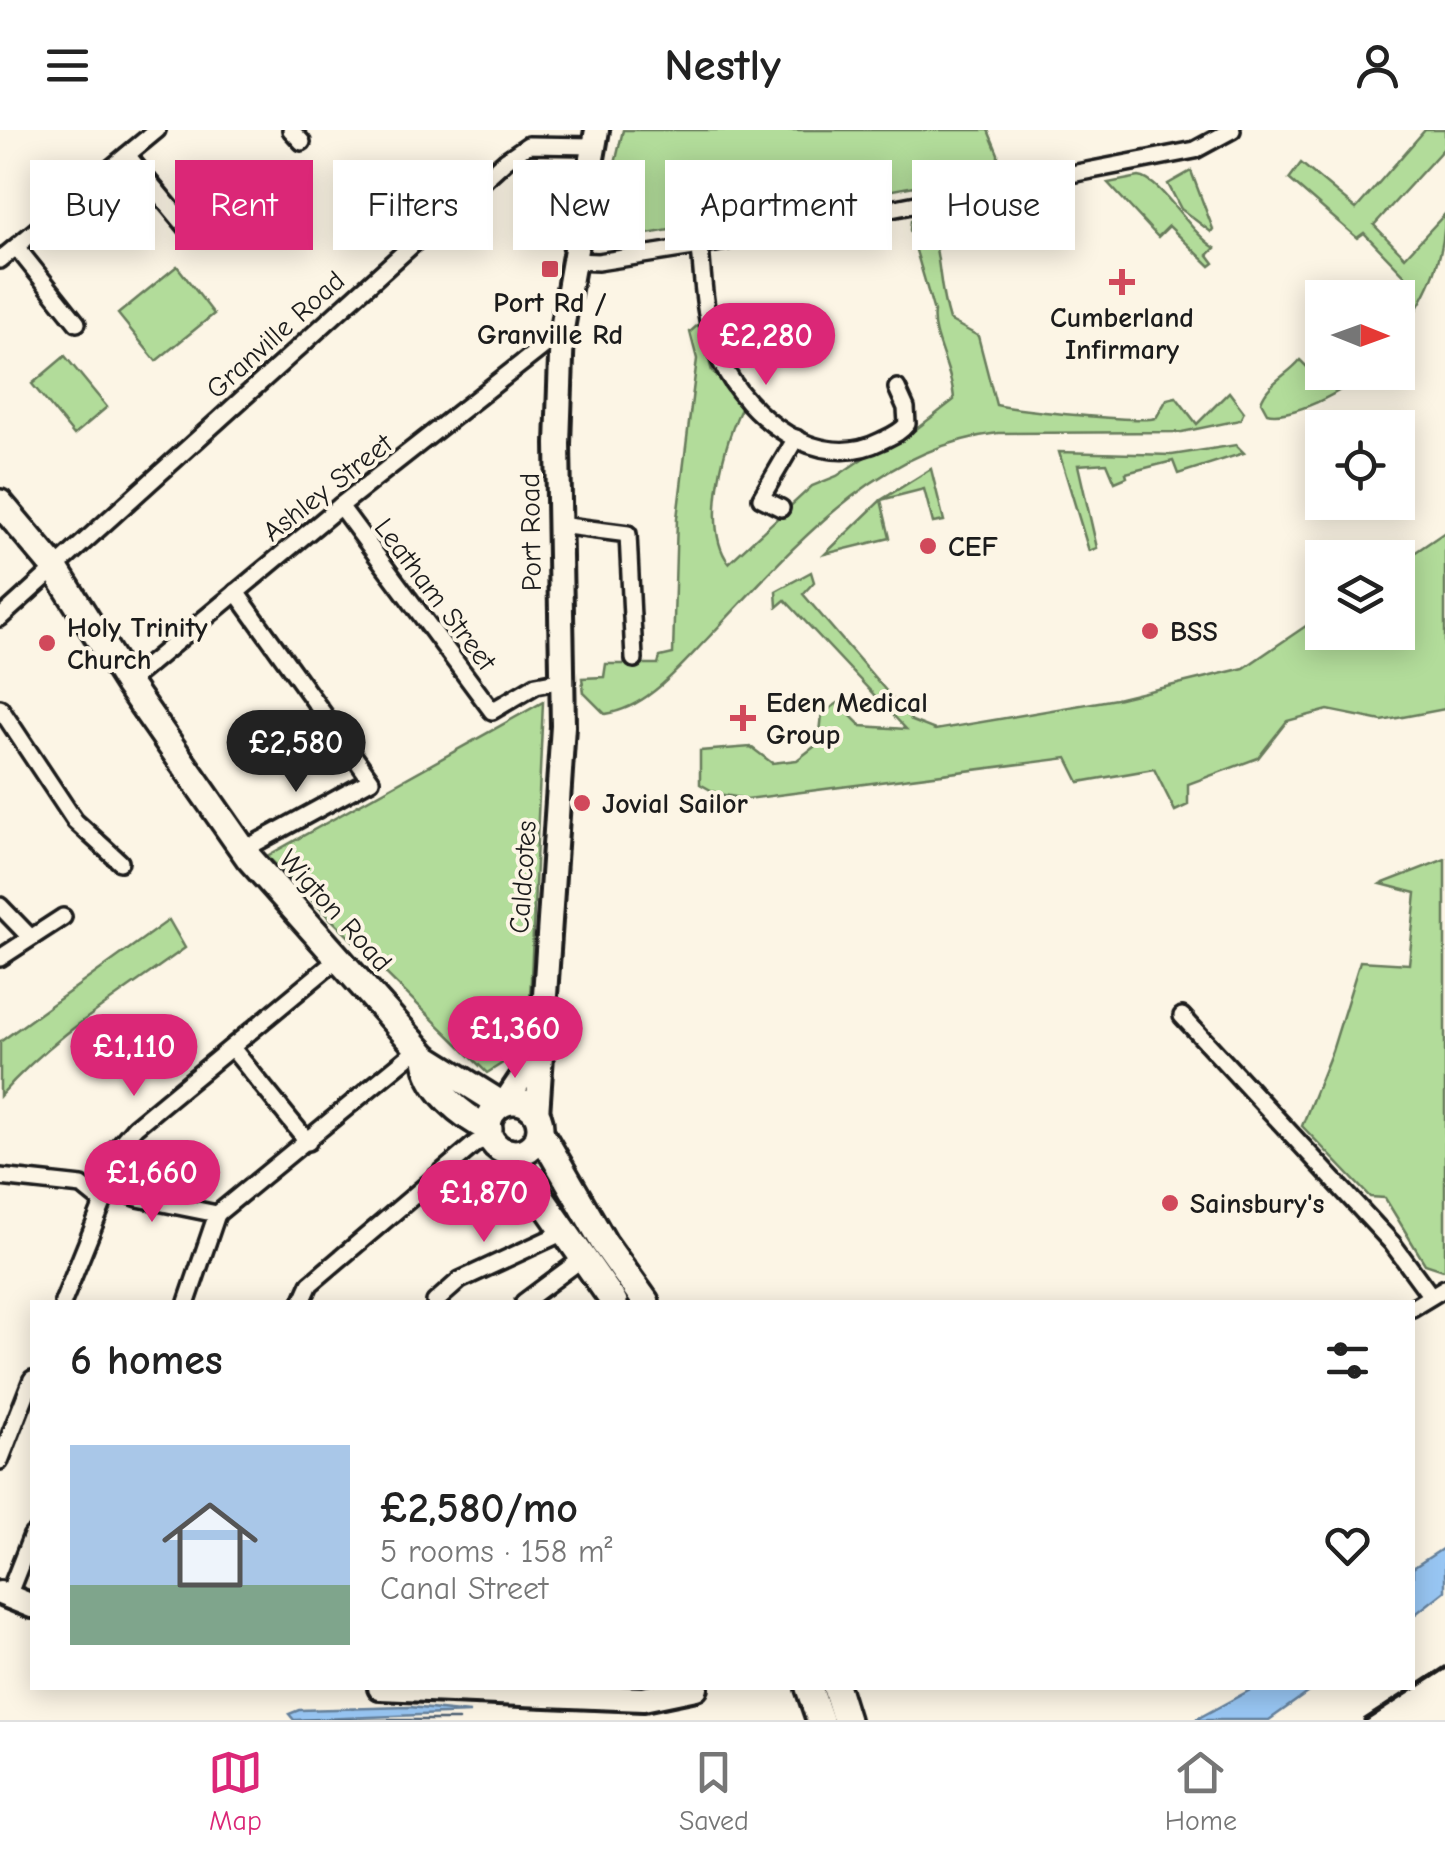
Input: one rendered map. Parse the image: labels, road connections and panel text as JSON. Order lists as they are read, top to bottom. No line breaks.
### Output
{"streets":{"main road":["Port Road","Caldcotes","Wigton Road"],"street":["Granville Road","Ashley Street","Leatham Street"]},"crossings":[["Granville Road","Port Road"],["Granville Road","Wigton Road"],["Ashley Street","Port Road"],["Ashley Street","Leatham Street"],["Ashley Street","Wigton Road"],["Port Road","Leatham Street"],["Port Road","Caldcotes"],["Caldcotes","Wigton Road"]],"places":{"transit":["Port Rd / Granville Rd"],"health":["Cumberland Infirmary","Eden Medical Group"],"other":["CEF","BSS","Holy Trinity Church","Jovial Sailor","Sainsbury's"]},"north":"right","page":{"header":"Nestly","chip":["Buy","Rent","Filters","New","Apartment","House"],"price":["£2,280","£2,580","£1,360","£1,110","£1,660","£1,870"],"heading":"6 homes","list":[{"name":"£2,580/mo","note":"5 rooms · 158 m² · Canal Street"}],"tabs":["Map","Saved","Home"]}}
